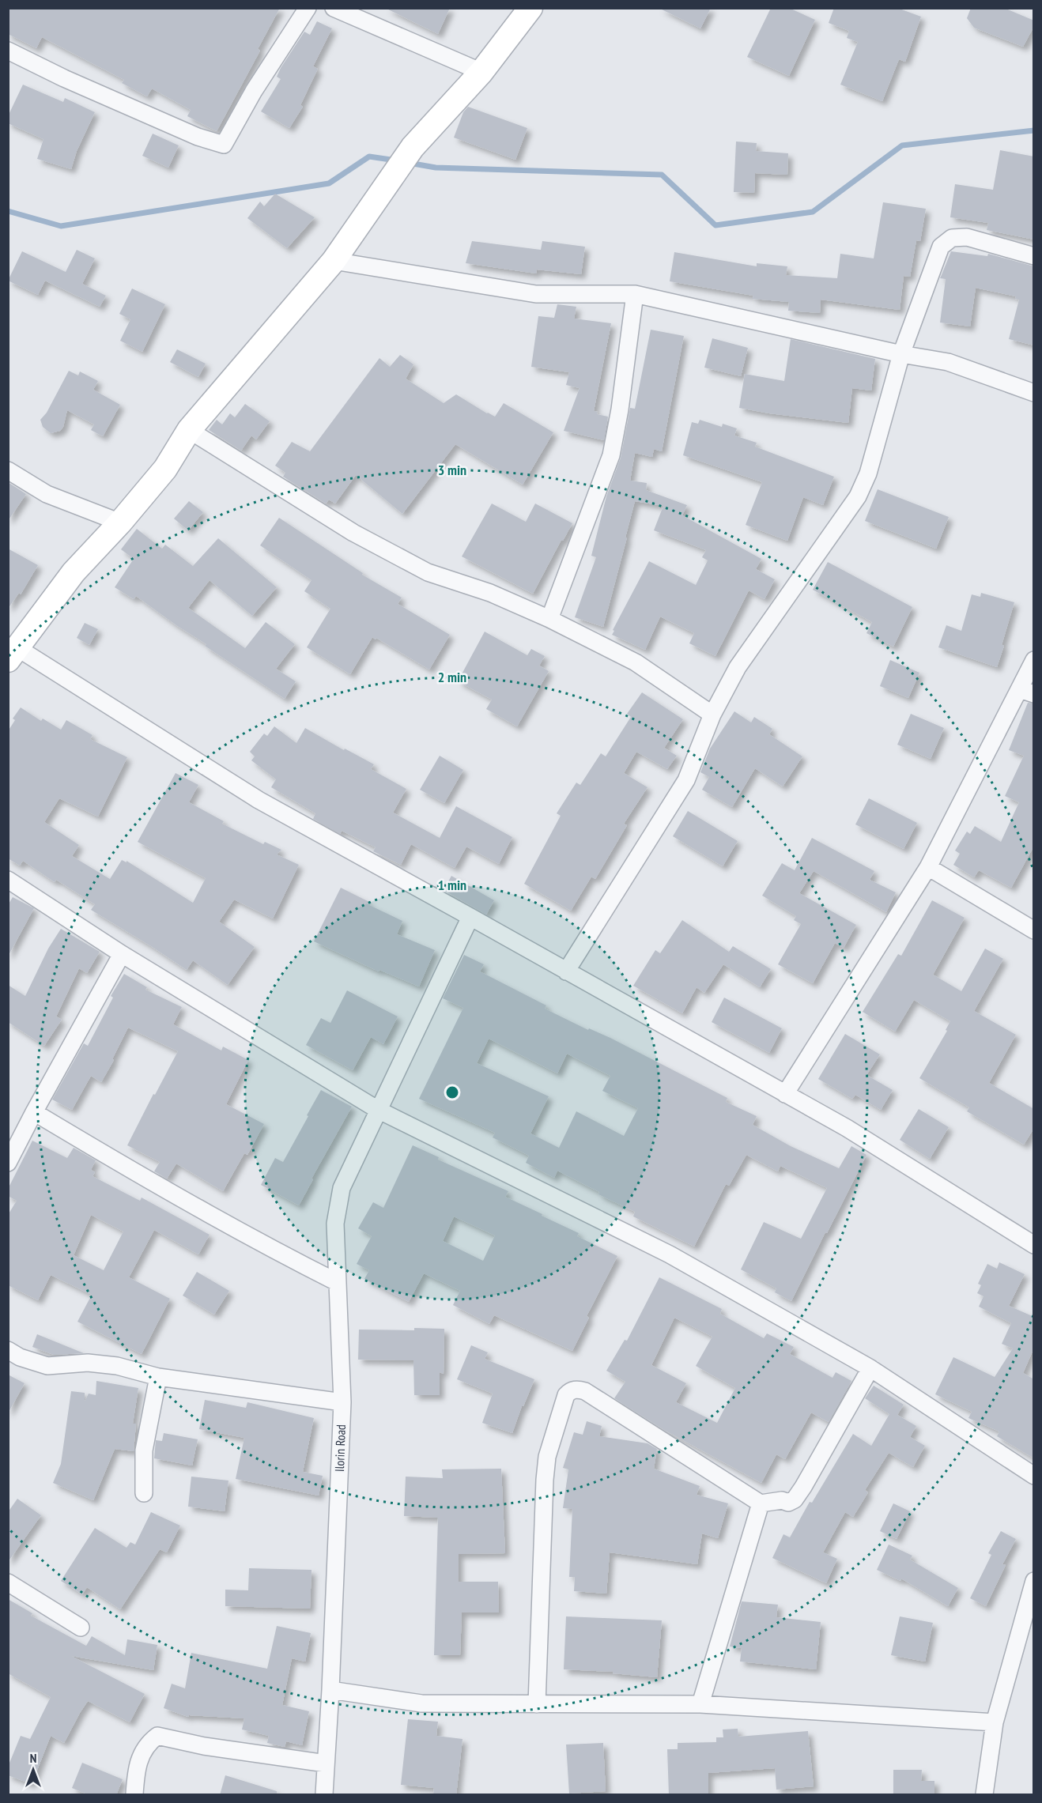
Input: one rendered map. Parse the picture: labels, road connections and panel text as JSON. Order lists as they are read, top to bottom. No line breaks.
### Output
{"streets":{"street":["Ilorin Road"]},"north":"top","rings":["3 min","2 min","1 min"]}
